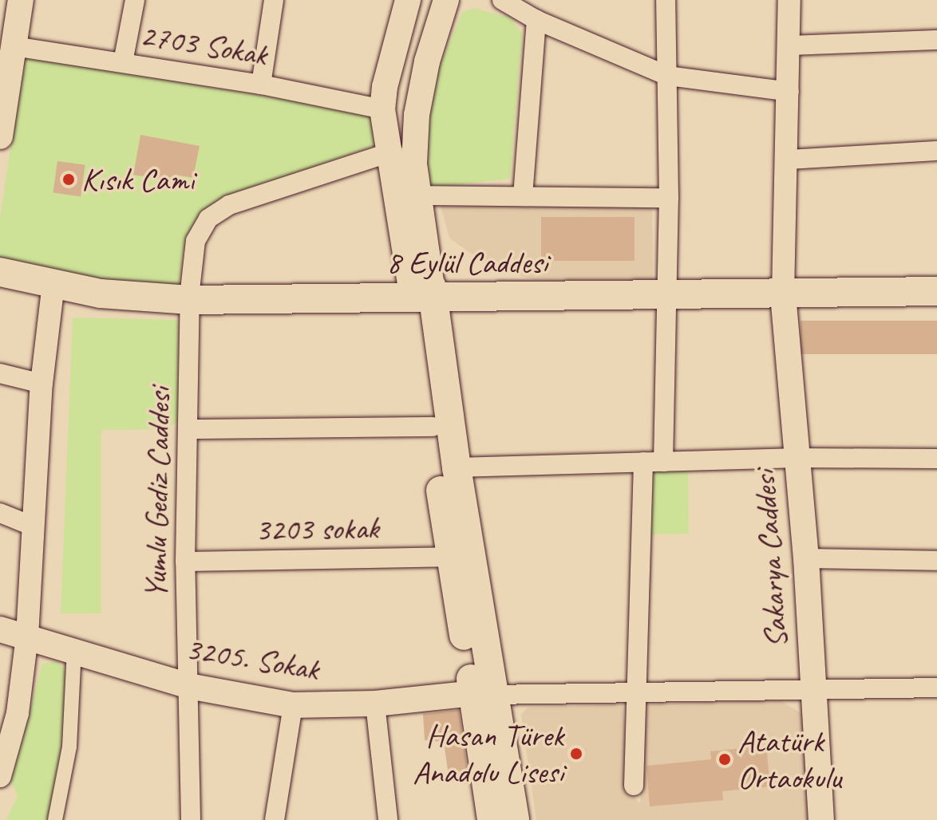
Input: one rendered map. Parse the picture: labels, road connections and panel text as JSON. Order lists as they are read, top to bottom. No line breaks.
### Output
{"streets":{"main road":["8 Eylül Caddesi","Sakarya Caddesi","3205. Sokak"],"street":["2703 Sokak","Yumlu Gediz Caddesi","3203 sokak"]},"crossings":[["8 Eylül Caddesi","Yumlu Gediz Caddesi"],["8 Eylül Caddesi","Sakarya Caddesi"],["Yumlu Gediz Caddesi","3203 sokak"],["Yumlu Gediz Caddesi","3205. Sokak"]],"places":["Kısık Cami","Hasan Türek Anadolu Lisesi","Atatürk Ortaokulu"]}
